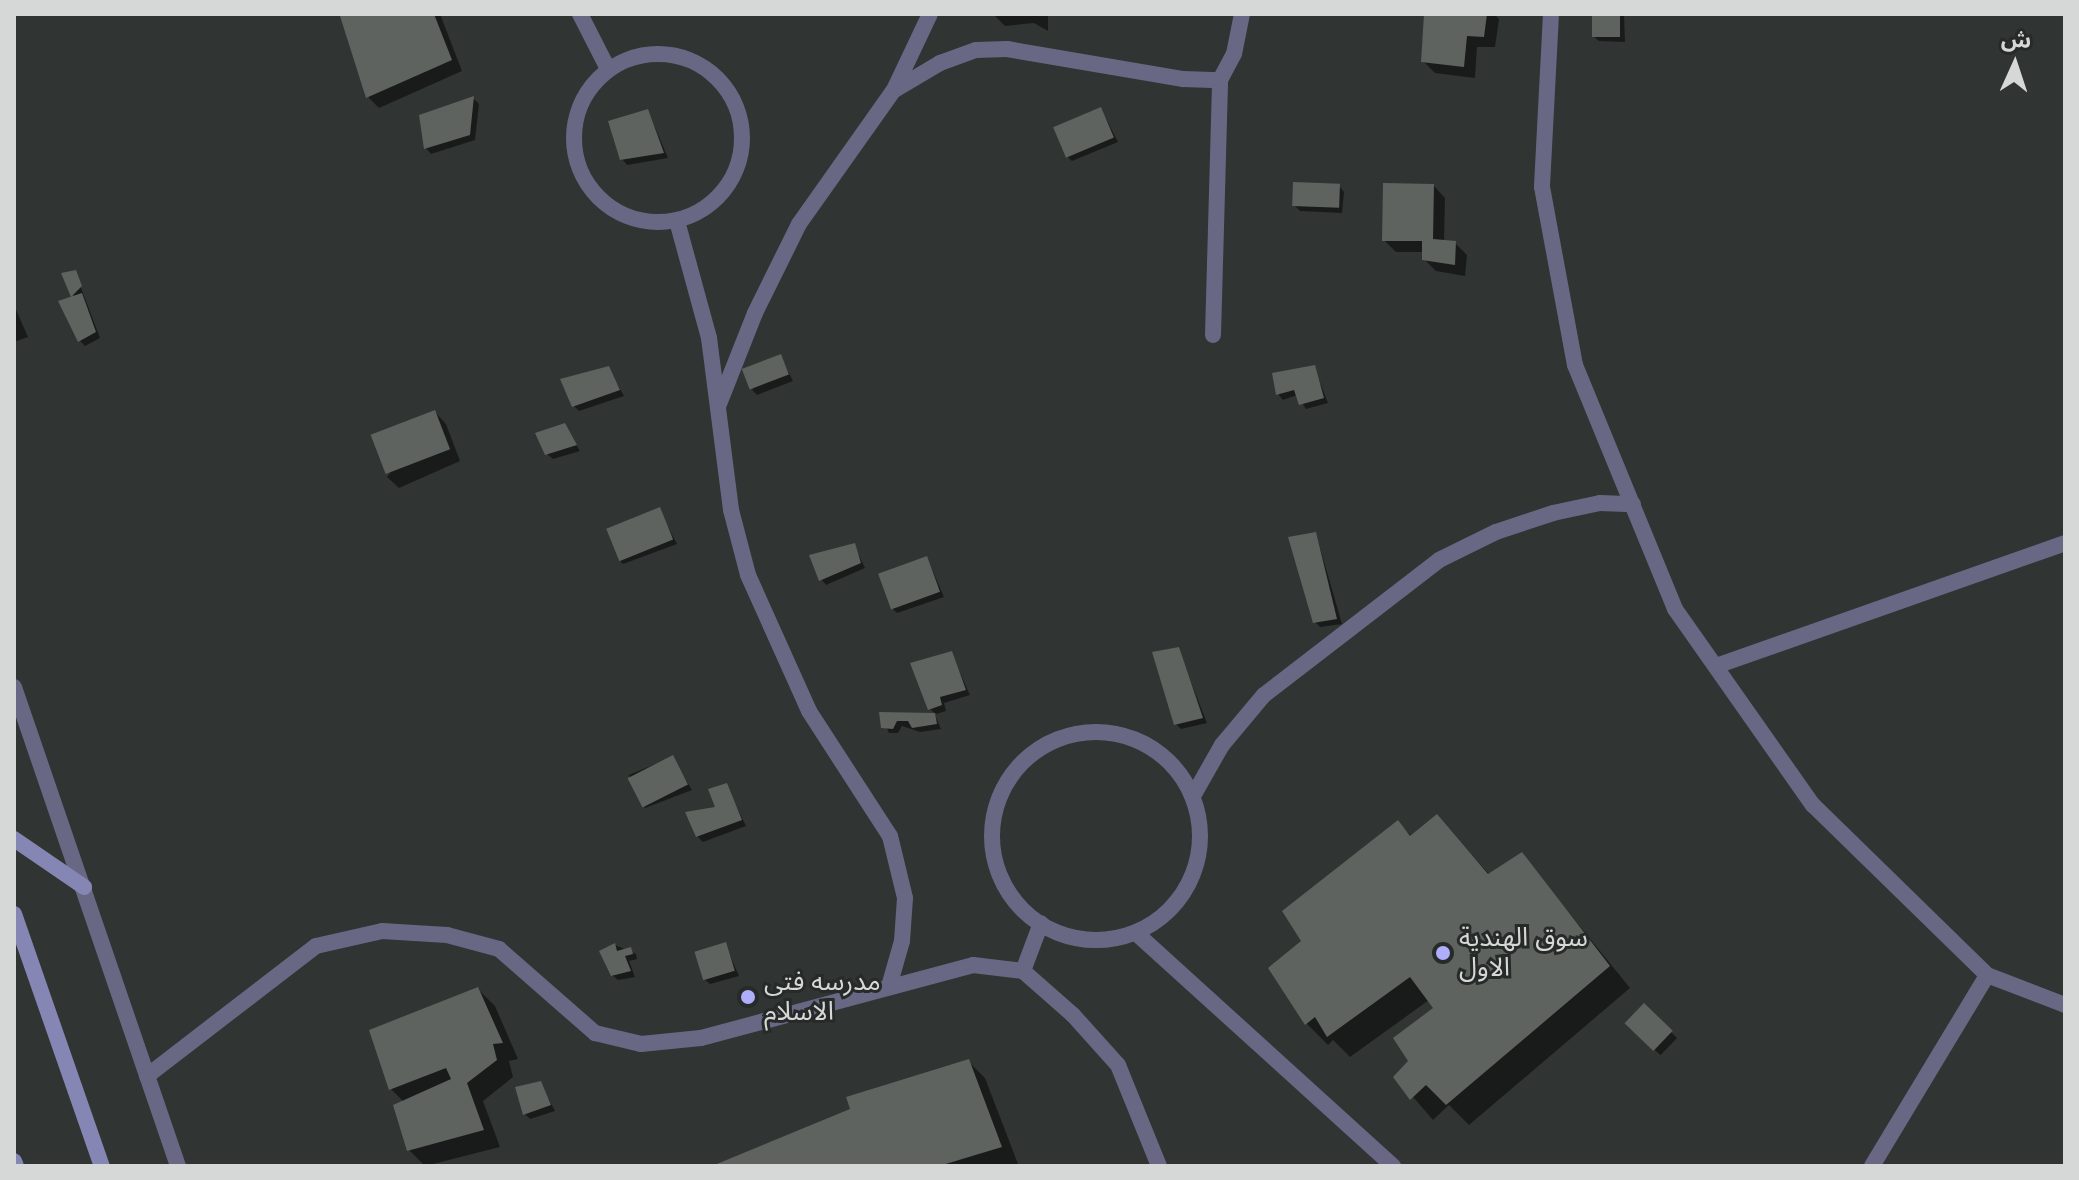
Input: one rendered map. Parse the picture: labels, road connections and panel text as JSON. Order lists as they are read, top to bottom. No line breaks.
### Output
{"places":["سوق الهندية الاول","مدرسه فتى الاسلام"],"north":"top"}
